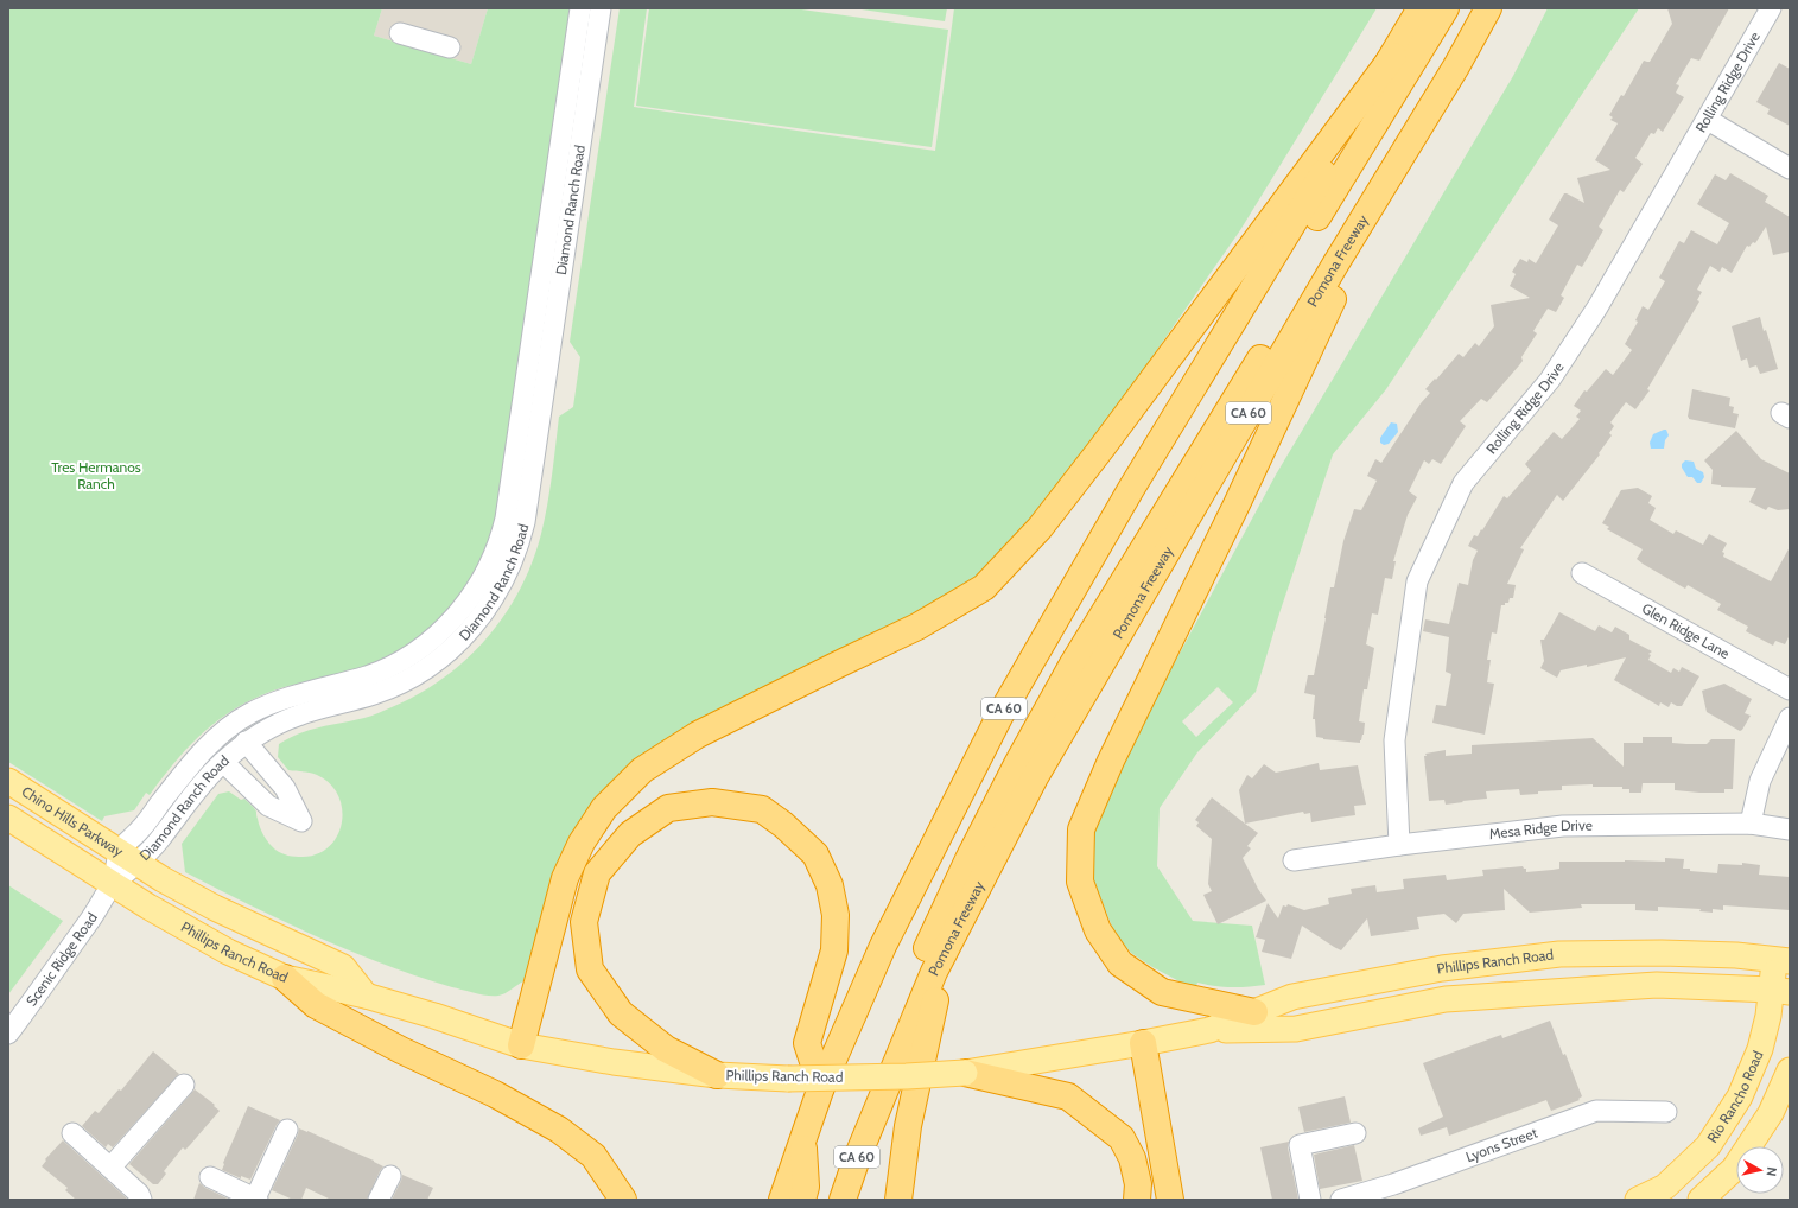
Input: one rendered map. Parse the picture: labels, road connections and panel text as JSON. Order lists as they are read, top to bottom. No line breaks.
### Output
{"streets":{"highway":["Pomona Freeway","CA 60"],"main road":["Chino Hills Parkway","Phillips Ranch Road","Rio Rancho Road"],"street":["Rolling Ridge Drive","Diamond Ranch Road","Glen Ridge Lane","Mesa Ridge Drive","Scenic Ridge Road","Lyons Street"]},"crossings":[["Rolling Ridge Drive","Mesa Ridge Drive"],["Diamond Ranch Road","Chino Hills Parkway"],["Diamond Ranch Road","Phillips Ranch Road"],["Diamond Ranch Road","Scenic Ridge Road"],["Phillips Ranch Road","Scenic Ridge Road"],["Phillips Ranch Road","Rio Rancho Road"]],"parks":["Tres Hermanos Ranch"],"north":"right"}
